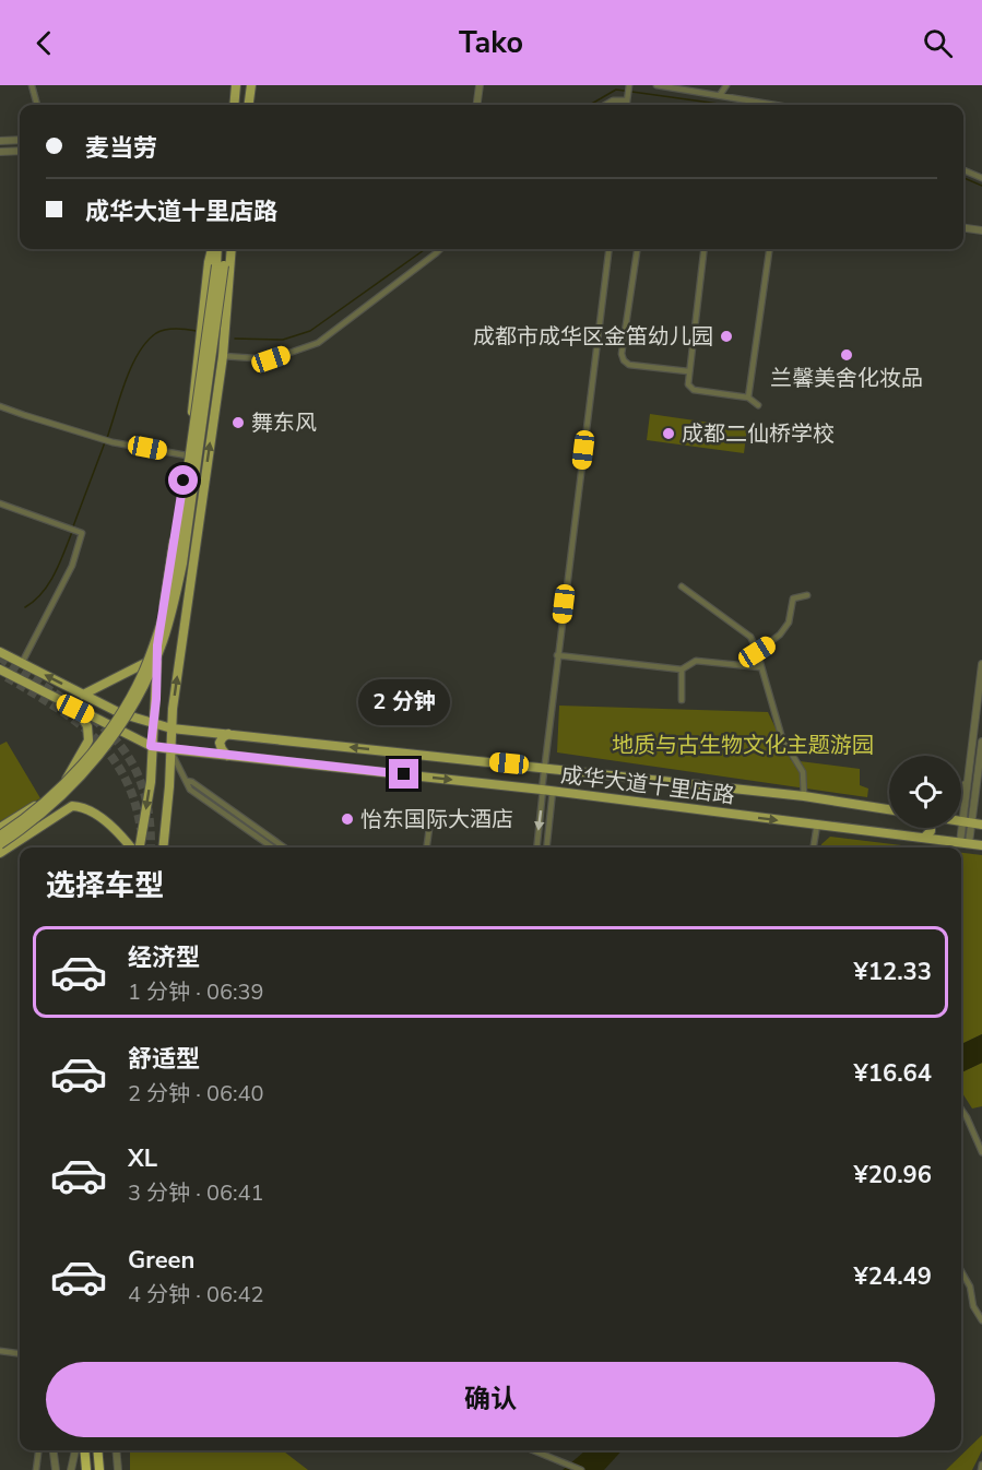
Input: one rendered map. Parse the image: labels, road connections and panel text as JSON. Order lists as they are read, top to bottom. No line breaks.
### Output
{"streets":{"main road":["成华大道十里店路"]},"parks":["地质与古生物文化主题游园"],"places":["成都市成华区金笛幼儿园","兰馨美舍化妆品","舞东风","成都二仙桥学校","怡东国际大酒店"],"page":{"header":"Tako","banner":["麦当劳","成华大道十里店路"],"bubble":"2 分钟","heading":"选择车型","list":[{"name":"经济型","note":"1 分钟 · 06:39","value":"¥12.33"},{"name":"舒适型","note":"2 分钟 · 06:40","value":"¥16.64"},{"name":"XL","note":"3 分钟 · 06:41","value":"¥20.96"},{"name":"Green","note":"4 分钟 · 06:42","value":"¥24.49"}],"buttons":"确认"}}
